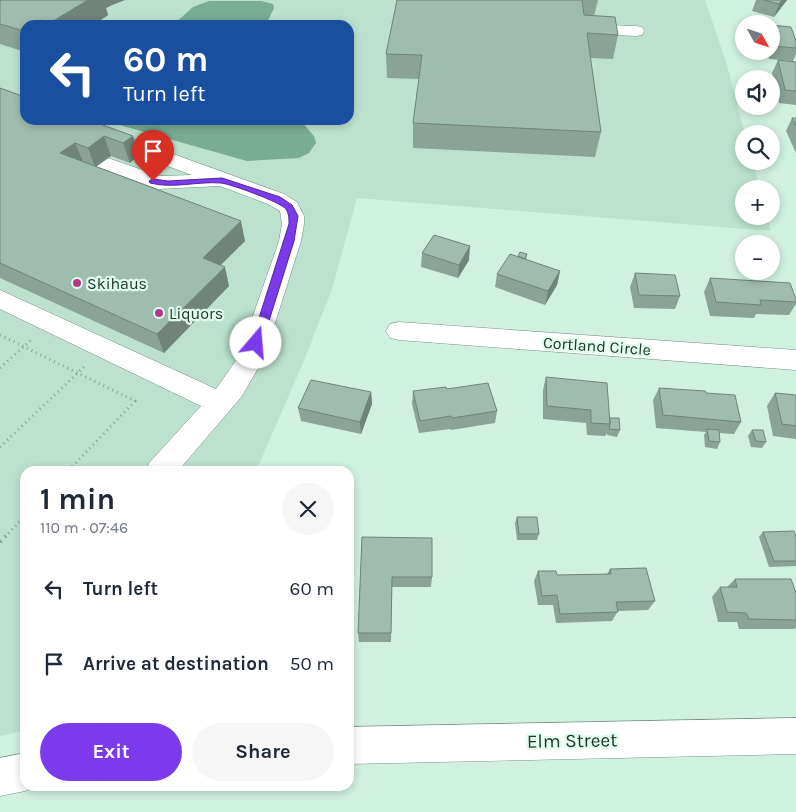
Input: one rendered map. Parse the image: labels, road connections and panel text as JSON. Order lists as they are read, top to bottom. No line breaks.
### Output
{"streets":{"street":["Cortland Circle","Elm Street"]},"places":["Skihaus","Liquors"],"north":"bottom right","page":{"map_buttons":["+","−"],"turn":["60 m","Turn left"],"heading":["1 min","110 m · 07:46"],"list":[{"name":"Turn left","value":"60 m"},{"name":"Arrive at destination","value":"50 m"}],"buttons":["Exit","Share"]}}
